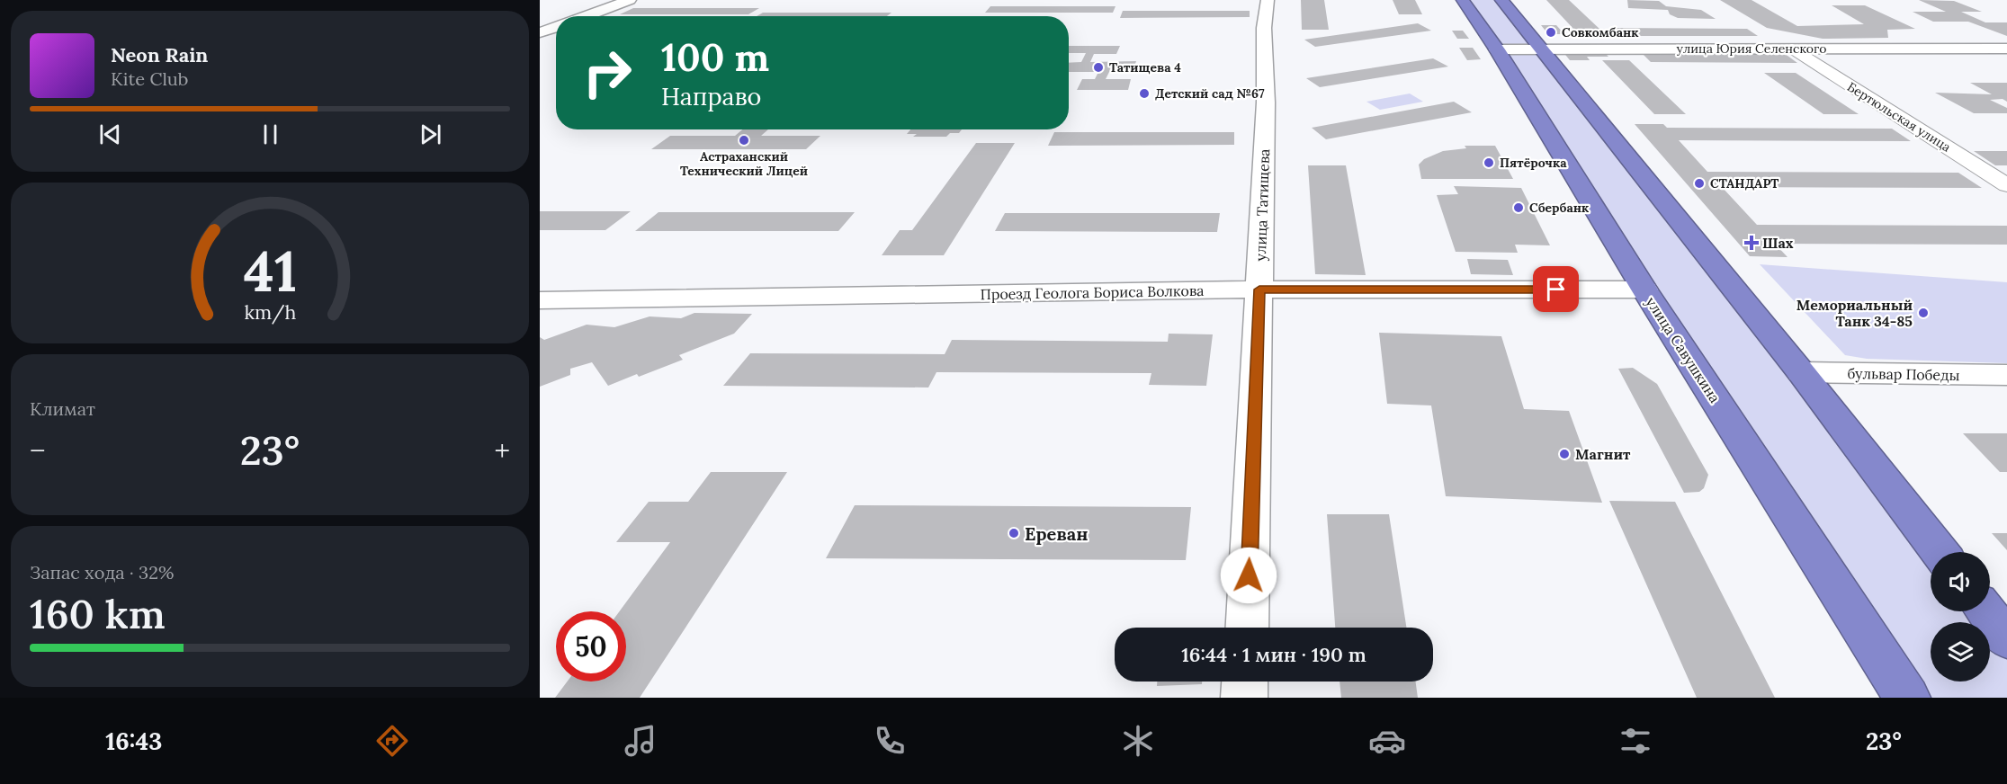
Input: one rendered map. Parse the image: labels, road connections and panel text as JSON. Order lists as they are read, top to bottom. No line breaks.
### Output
{"streets":{"highway":["улица Савушкина"],"street":["улица Юрия Селенского","Бертюльская улица","улица Татищева","Проезд Геолога Бориса Волкова","бульвар Победы"]},"crossings":[["улица Юрия Селенского","Бертюльская улица"],["улица Юрия Селенского","улица Савушкина"],["улица Татищева","Проезд Геолога Бориса Волкова"],["Проезд Геолога Бориса Волкова","улица Савушкина"]],"places":{"other":["Совкомбанк","Татищева 4","Детский сад №67","Астраханский Технический Лицей","Пятёрочка","СТАНДАРТ","Сбербанк","Мемориальный Танк 34-85","Магнит","Ереван"],"health":["Шах"]},"page":{"turn":["100 m","Направо"],"song":["Neon Rain","Kite Club"],"tile":["Климат",["Запас хода · 32%","160 km"]],"heat":["−","23°","+"],"limit":"50","trip":"16:44 · 1 мин · 190 m","tabs":["16:43","23°"],"gauge":["41","km/h"]}}
